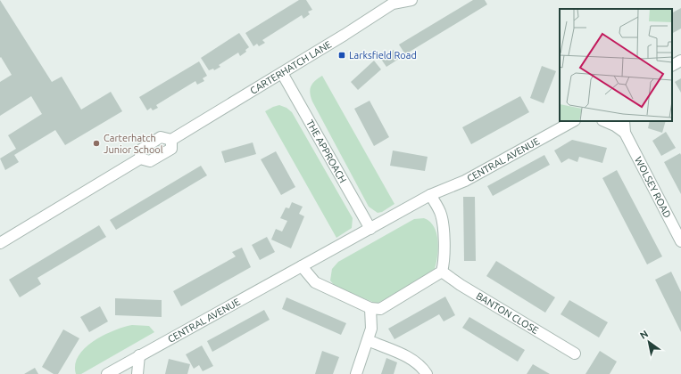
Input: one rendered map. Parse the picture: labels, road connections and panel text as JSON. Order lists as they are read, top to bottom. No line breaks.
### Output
{"streets":{"street":["CARTERHATCH LANE","THE APPROACH","CENTRAL AVENUE","WOLSEY ROAD","BANTON CLOSE"]},"crossings":[["CARTERHATCH LANE","THE APPROACH"],["THE APPROACH","CENTRAL AVENUE"]],"places":{"transit":["Larksfield Road"],"other":["Carterhatch Junior School"]},"north":"top left"}
